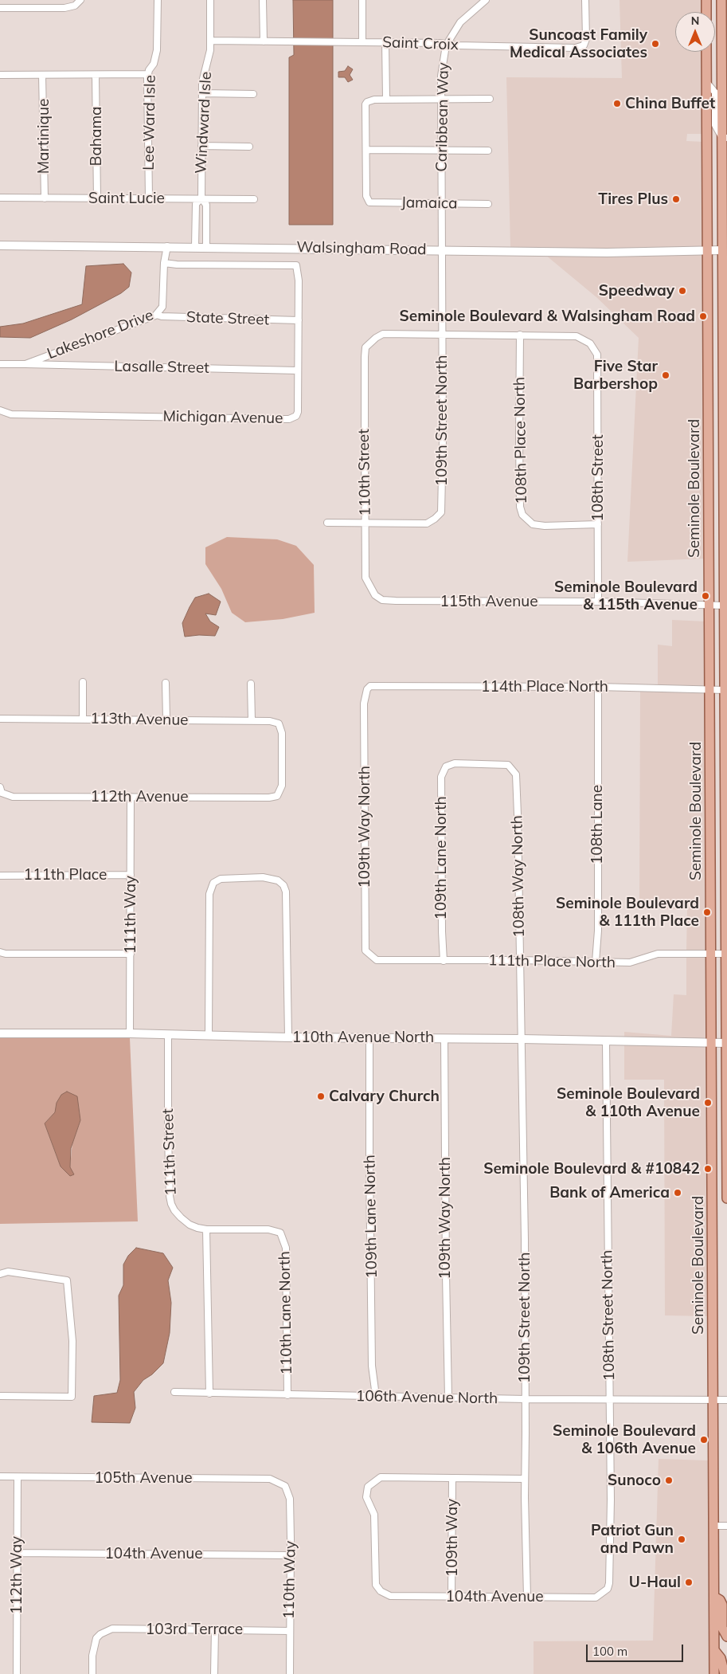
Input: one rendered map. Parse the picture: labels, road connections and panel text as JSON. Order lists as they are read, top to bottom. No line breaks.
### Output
{"streets":{"main road":["Seminole Boulevard"],"street":["Saint Croix","Caribbean Way","Lee Ward Isle","Windward Isle","Martinique","Bahama","Saint Lucie","Jamaica","Walsingham Road","State Street","Lakeshore Drive","Lasalle Street","Michigan Avenue","109th Street North","108th Place North","110th Street","108th Street","115th Avenue","114th Place North","113th Avenue","112th Avenue","108th Lane","109th Way North","109th Lane North","111th Place","108th Way North","111th Way","111th Place North","110th Avenue North","111th Street","110th Lane North","108th Street North","106th Avenue North","105th Avenue","109th Way","104th Avenue","112th Way","110th Way","103rd Terrace"]},"crossings":[["Saint Croix","Caribbean Way"],["Saint Croix","Windward Isle"],["Caribbean Way","Jamaica"],["Caribbean Way","Walsingham Road"],["Caribbean Way","109th Street North"],["Lee Ward Isle","Saint Lucie"],["Windward Isle","Saint Lucie"],["Martinique","Saint Lucie"],["Bahama","Saint Lucie"],["Walsingham Road","Lakeshore Drive"],["Walsingham Road","109th Street North"],["Walsingham Road","Seminole Boulevard"],["State Street","Lakeshore Drive"],["State Street","Michigan Avenue"],["Lakeshore Drive","Lasalle Street"],["Lakeshore Drive","Michigan Avenue"],["Lasalle Street","Michigan Avenue"],["109th Street North","110th Street"],["109th Street North","108th Way North"],["109th Street North","110th Avenue North"],["109th Street North","106th Avenue North"],["109th Street North","104th Avenue"],["108th Place North","108th Street"],["110th Street","115th Avenue"],["108th Street","115th Avenue"],["Seminole Boulevard","115th Avenue"],["Seminole Boulevard","114th Place North"],["Seminole Boulevard","111th Place North"],["Seminole Boulevard","110th Avenue North"],["Seminole Boulevard","106th Avenue North"],["114th Place North","108th Lane"],["114th Place North","109th Way North"],["113th Avenue","112th Avenue"],["112th Avenue","111th Way"],["108th Lane","111th Place North"],["109th Way North","111th Place North"],["109th Way North","110th Avenue North"],["109th Way North","106th Avenue North"],["109th Lane North","108th Way North"],["109th Lane North","111th Place North"],["109th Lane North","110th Avenue North"],["109th Lane North","106th Avenue North"],["111th Place","111th Way"],["108th Way North","111th Place North"],["108th Way North","110th Avenue North"],["111th Way","110th Avenue North"],["110th Avenue North","111th Street"],["110th Avenue North","108th Street North"],["111th Street","110th Lane North"],["110th Lane North","106th Avenue North"],["108th Street North","106th Avenue North"],["108th Street North","104th Avenue"],["105th Avenue","112th Way"],["105th Avenue","110th Way"],["109th Way","104th Avenue"],["104th Avenue","112th Way"],["104th Avenue","110th Way"],["110th Way","103rd Terrace"]],"places":["Suncoast Family Medical Associates","China Buffet","Tires Plus","Speedway","Seminole Boulevard & Walsingham Road","Five Star Barbershop","Seminole Boulevard & 115th Avenue","Seminole Boulevard & 111th Place","Calvary Church","Seminole Boulevard & 110th Avenue","Seminole Boulevard & #10842","Bank of America","Seminole Boulevard & 106th Avenue","Sunoco","Patriot Gun and Pawn","U-Haul"],"scale_bar":"100 m","north":"top"}
